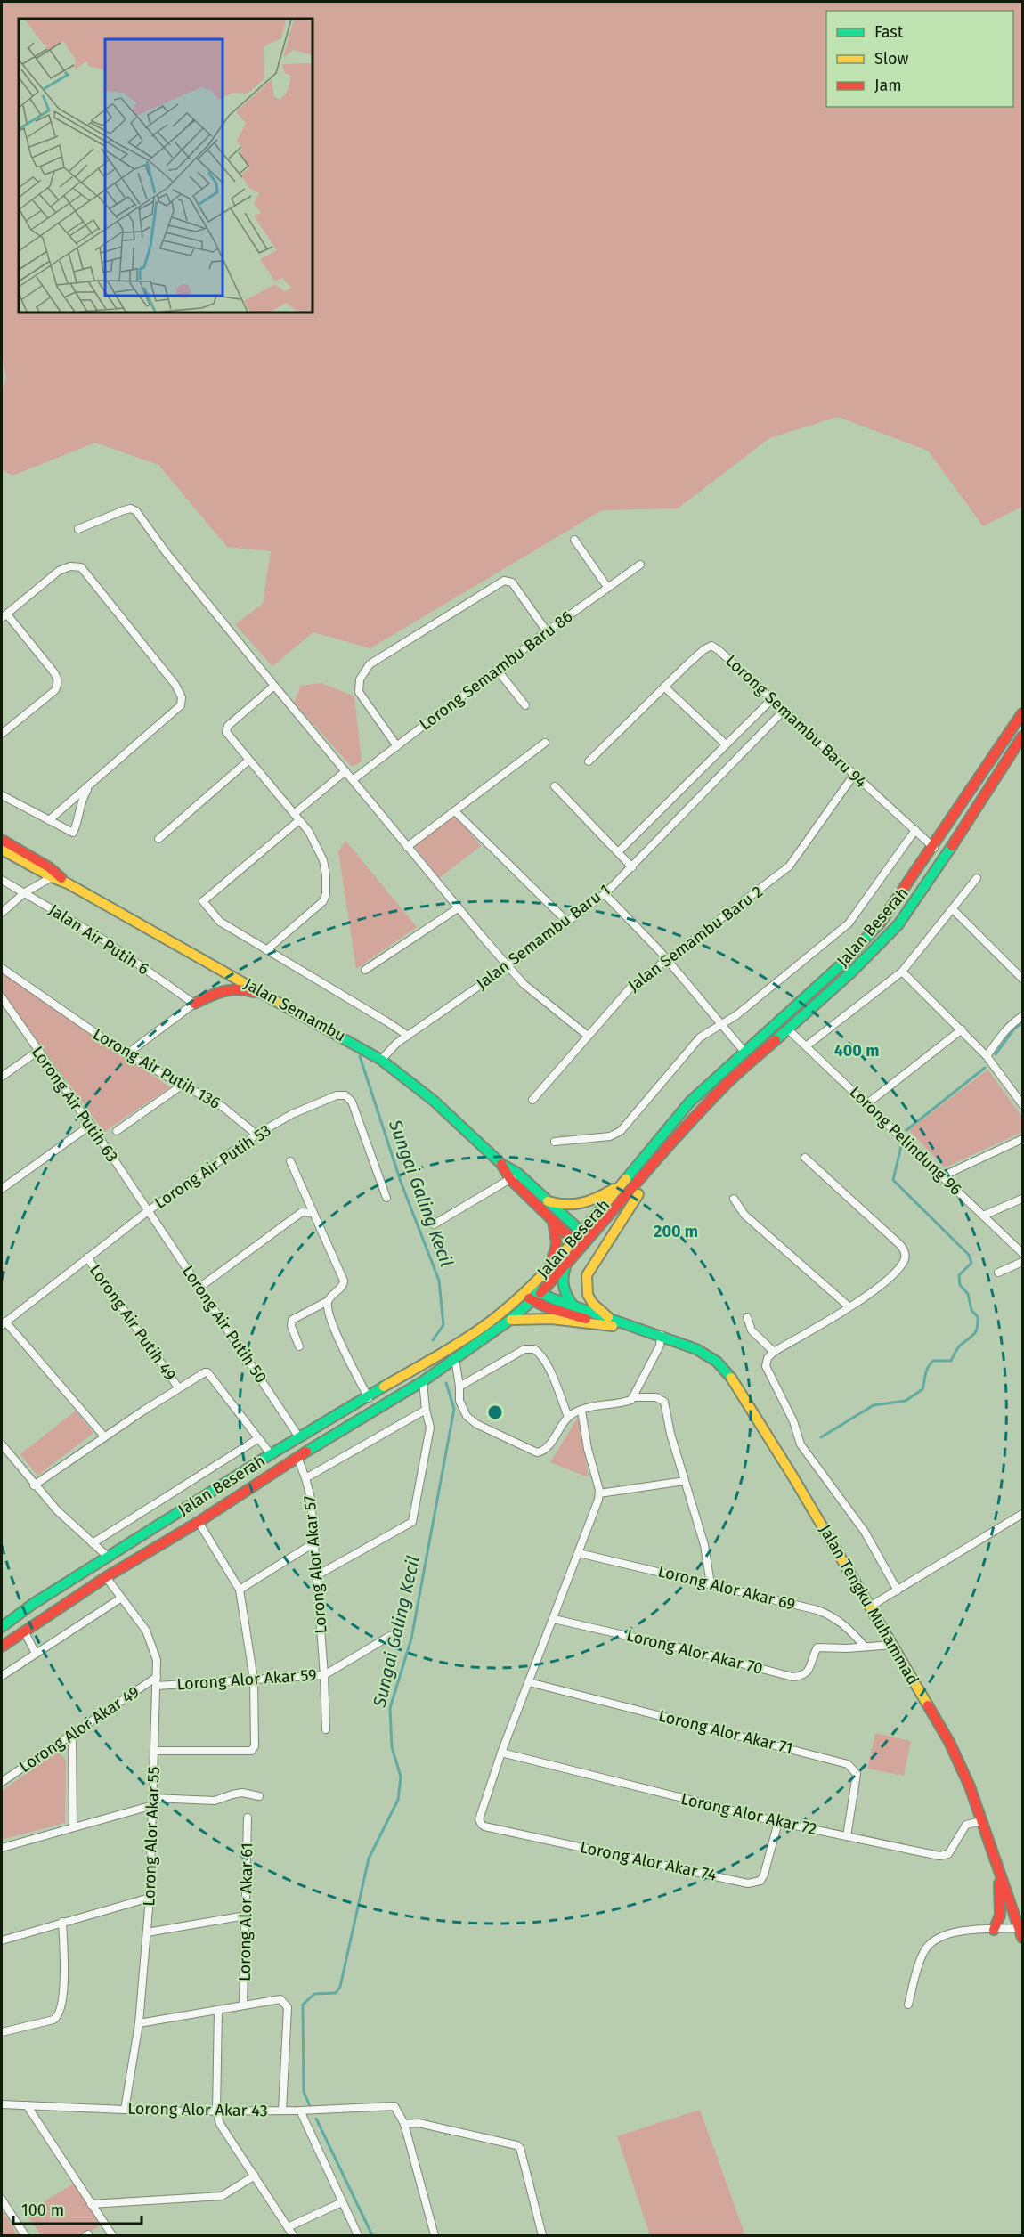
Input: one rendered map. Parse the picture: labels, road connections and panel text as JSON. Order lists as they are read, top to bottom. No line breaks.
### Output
{"streets":{"main road":["Jalan Beserah","Jalan Semambu","Jalan Tengku Muhammad"],"street":["Lorong Semambu Baru 86","Lorong Semambu Baru 94","Jalan Semambu Baru 1","Jalan Semambu Baru 2","Jalan Air Putih 6","Lorong Air Putih 136","Lorong Air Putih 63","Lorong Pelindung 96","Lorong Air Putih 53","Lorong Air Putih 49","Lorong Air Putih 50","Lorong Alor Akar 57","Lorong Alor Akar 69","Lorong Alor Akar 70","Lorong Alor Akar 59","Lorong Alor Akar 49","Lorong Alor Akar 71","Lorong Alor Akar 72","Lorong Alor Akar 55","Lorong Alor Akar 74","Lorong Alor Akar 61","Lorong Alor Akar 43"]},"crossings":[["Lorong Semambu Baru 94","Jalan Beserah"],["Lorong Semambu Baru 94","Jalan Semambu Baru 1"],["Lorong Semambu Baru 94","Jalan Semambu Baru 2"],["Jalan Beserah","Jalan Semambu"],["Jalan Beserah","Lorong Pelindung 96"],["Jalan Beserah","Lorong Air Putih 50"],["Jalan Beserah","Lorong Alor Akar 57"],["Jalan Beserah","Jalan Tengku Muhammad"],["Jalan Beserah","Lorong Alor Akar 55"],["Jalan Semambu Baru 1","Jalan Semambu"],["Lorong Air Putih 136","Lorong Air Putih 53"],["Lorong Air Putih 63","Lorong Air Putih 53"],["Lorong Air Putih 63","Lorong Air Putih 50"],["Lorong Air Putih 53","Lorong Air Putih 49"],["Lorong Air Putih 53","Lorong Air Putih 50"],["Lorong Alor Akar 57","Lorong Alor Akar 59"],["Lorong Alor Akar 69","Lorong Alor Akar 70"],["Jalan Tengku Muhammad","Lorong Alor Akar 72"],["Lorong Alor Akar 59","Lorong Alor Akar 55"],["Lorong Alor Akar 49","Lorong Alor Akar 55"],["Lorong Alor Akar 71","Lorong Alor Akar 72"],["Lorong Alor Akar 72","Lorong Alor Akar 74"],["Lorong Alor Akar 55","Lorong Alor Akar 43"]],"water":["Sungai Galing Kecil"],"legend":["Fast","Slow","Jam"],"scale_bar":"100 m","rings":["400 m","200 m"]}
